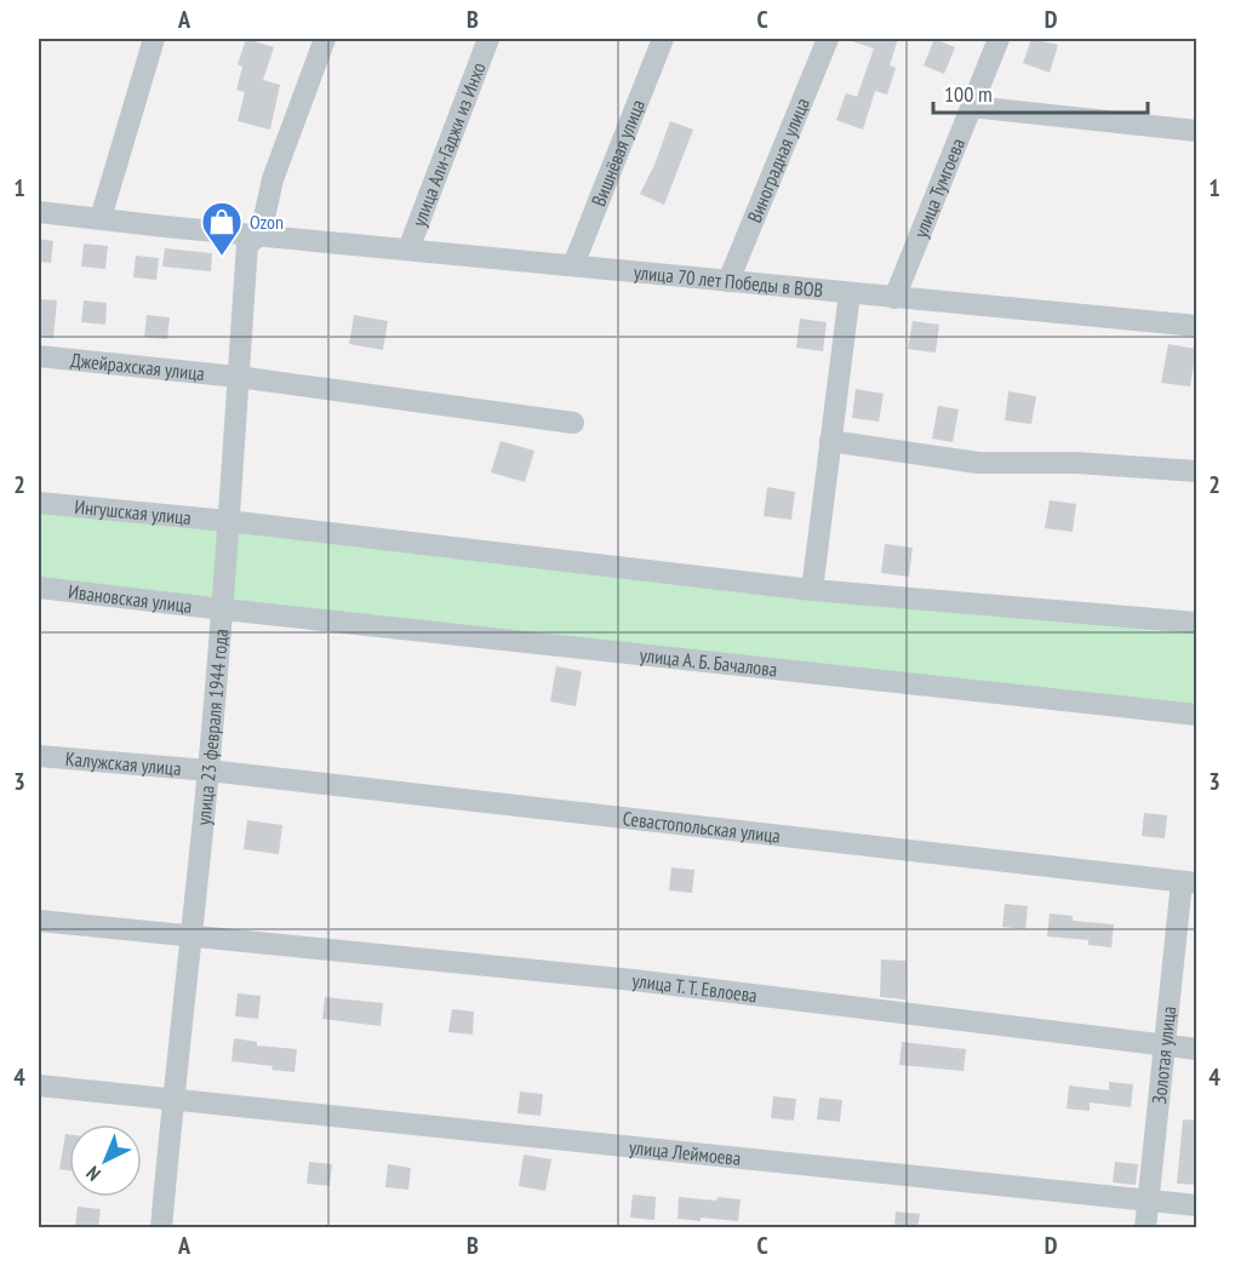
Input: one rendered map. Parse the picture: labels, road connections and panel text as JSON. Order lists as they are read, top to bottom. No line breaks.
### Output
{"streets":{"street":["улица Али-Гаджи из Инхо","Вишнёвая улица","Виноградная улица","улица Тумгоева","улица 70 лет Победы в ВОВ","Джейрахская улица","Ингушская улица","Ивановская улица","улица А. Б. Бачалова","улица 23 февраля 1944 года","Калужская улица","Севастопольская улица","улица Т. Т. Евлоева","Золотая улица","улица Леймоева"]},"crossings":[["улица Али-Гаджи из Инхо","улица 70 лет Победы в ВОВ"],["Вишнёвая улица","улица 70 лет Победы в ВОВ"],["Виноградная улица","улица 70 лет Победы в ВОВ"],["улица Тумгоева","улица 70 лет Победы в ВОВ"],["улица 70 лет Победы в ВОВ","улица 23 февраля 1944 года"],["Джейрахская улица","улица 23 февраля 1944 года"],["Ингушская улица","улица 23 февраля 1944 года"],["Ивановская улица","улица А. Б. Бачалова"],["Ивановская улица","улица 23 февраля 1944 года"],["улица А. Б. Бачалова","улица 23 февраля 1944 года"],["улица 23 февраля 1944 года","Калужская улица"],["улица 23 февраля 1944 года","Севастопольская улица"],["улица 23 февраля 1944 года","улица Т. Т. Евлоева"],["улица 23 февраля 1944 года","улица Леймоева"],["Калужская улица","Севастопольская улица"],["Севастопольская улица","Золотая улица"],["улица Т. Т. Евлоева","Золотая улица"],["Золотая улица","улица Леймоева"]],"places":{"shop":["Ozon"]},"scale_bar":"100 m","north":"bottom left","grid":{"columns":["A","B","C","D"],"rows":["1","2","3","4"]}}
